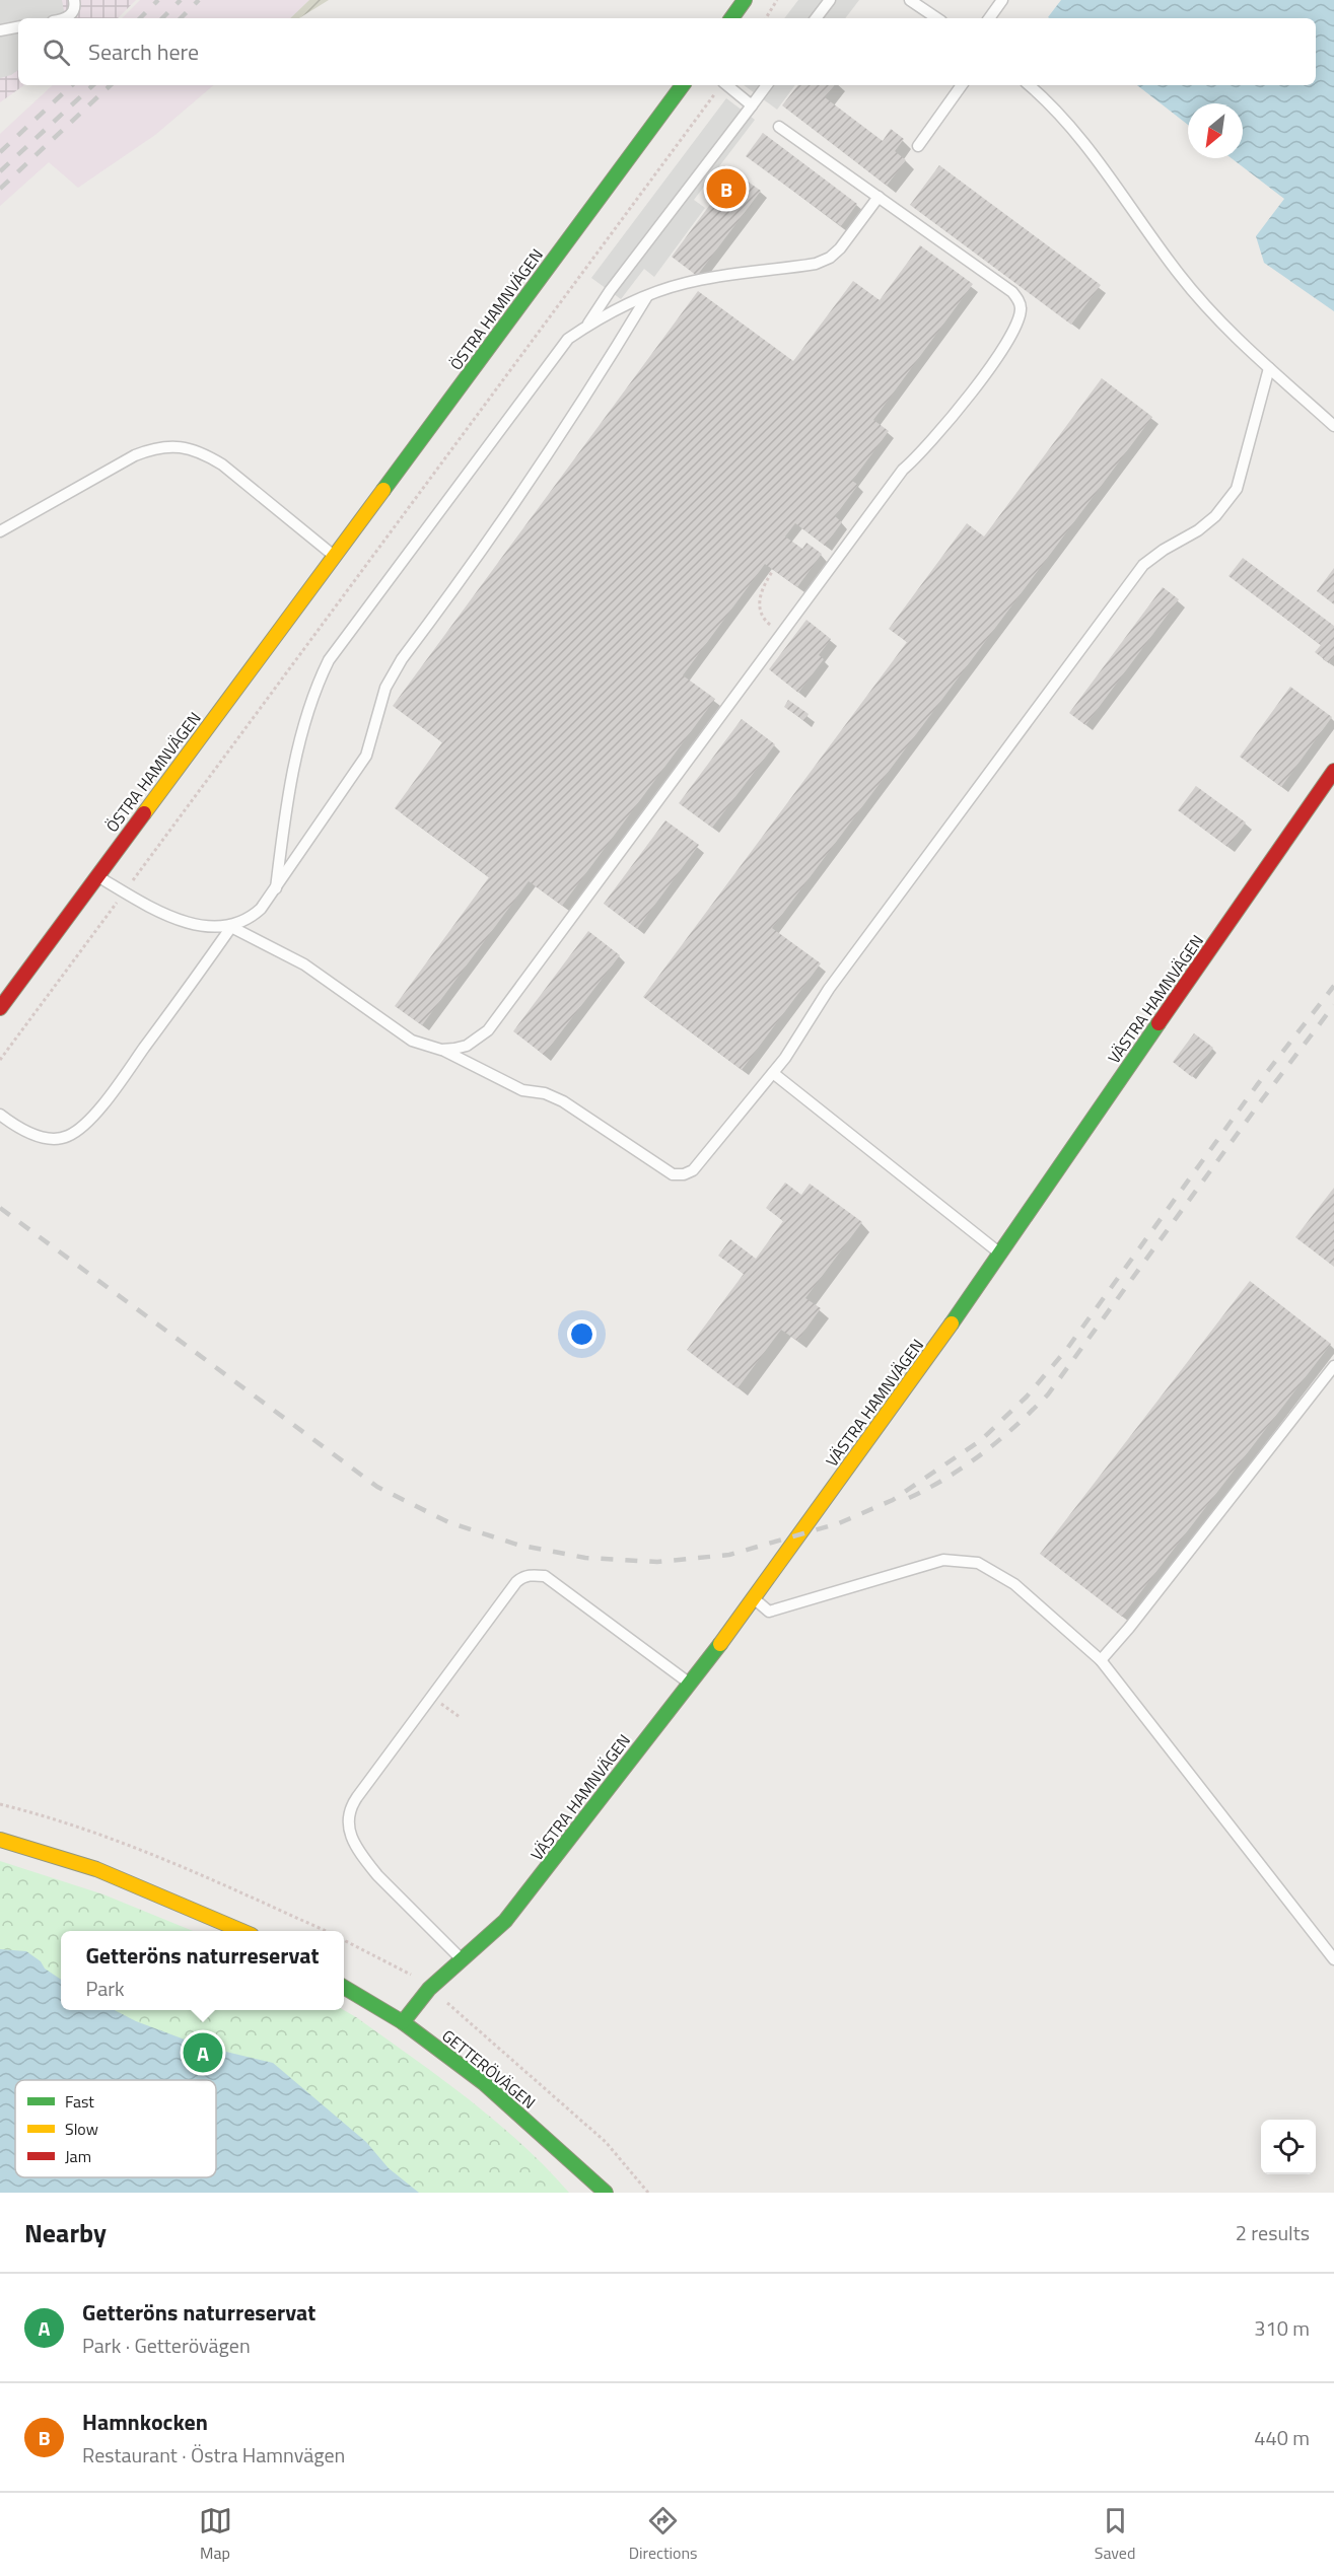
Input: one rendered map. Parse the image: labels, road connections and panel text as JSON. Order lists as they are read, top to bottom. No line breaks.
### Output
{"streets":{"street":["ÖSTRA HAMNVÄGEN","VÄSTRA HAMNVÄGEN","GETTERÖVÄGEN"]},"crossings":[["VÄSTRA HAMNVÄGEN","GETTERÖVÄGEN"]],"legend":["Fast","Slow","Jam"],"north":"bottom left","page":{"search":"Search here","pins":["B","A"],"popup":["Getteröns naturreservat","Park"],"heading":["Nearby","2 results"],"list":[{"mark":"A","name":"Getteröns naturreservat","note":"Park · Getterövägen","value":"310 m"},{"mark":"B","name":"Hamnkocken","note":"Restaurant · Östra Hamnvägen","value":"440 m"}],"nav":["Map","Directions","Saved"]}}
